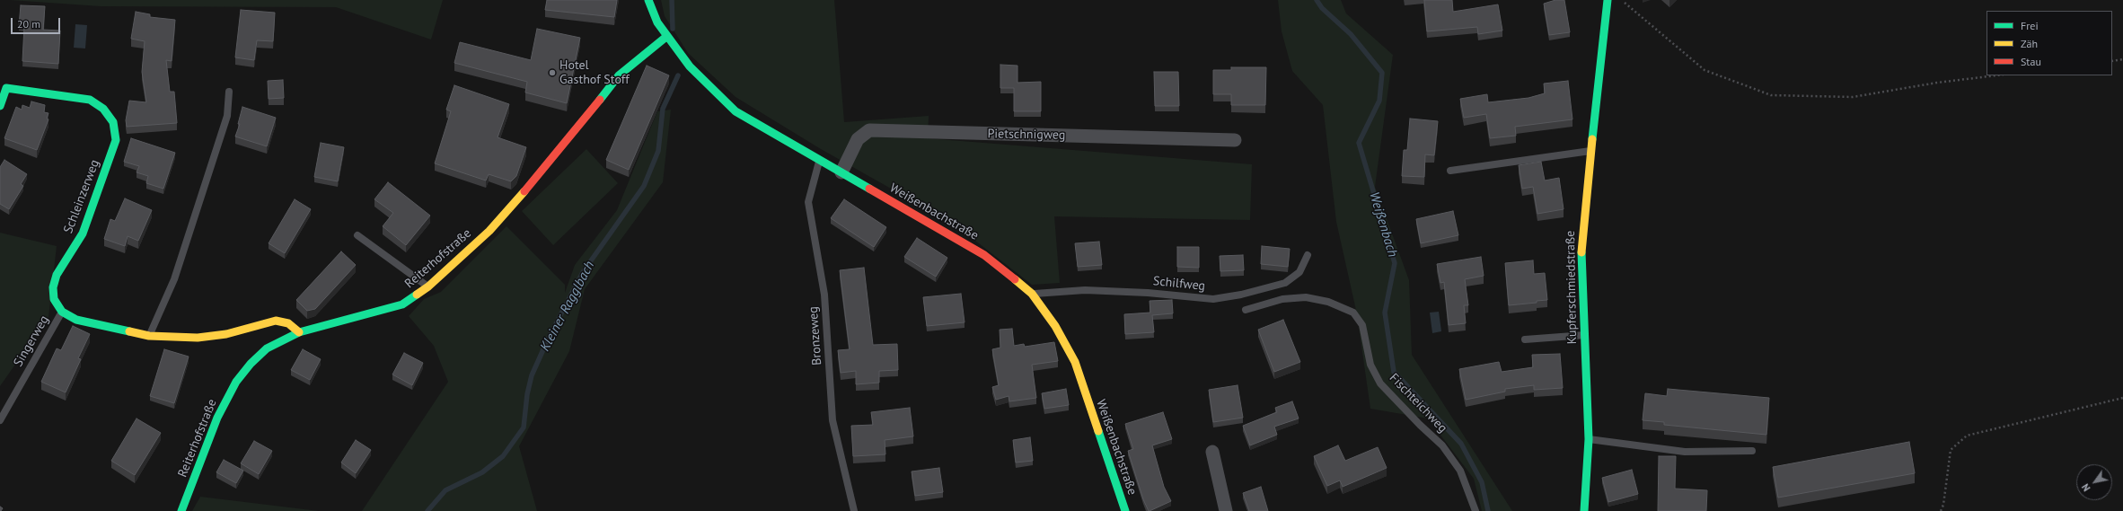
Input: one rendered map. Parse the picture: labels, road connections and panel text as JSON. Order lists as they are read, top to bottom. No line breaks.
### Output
{"streets":{"street":["Pietschnigweg","Schleinzerweg","Weißenbachstraße","Reiterhofstraße","Kupferschmiedstraße"],"lane":["Schilfweg","Bronzeweg","Singerweg","Fischteichweg"]},"crossings":[["Pietschnigweg","Weißenbachstraße"],["Schleinzerweg","Singerweg"],["Weißenbachstraße","Reiterhofstraße"],["Weißenbachstraße","Schilfweg"],["Weißenbachstraße","Bronzeweg"]],"water":["Weißenbach","Kleiner Ragglbach"],"places":["Hotel Gasthof Stoff"],"legend":["Frei","Zäh","Stau"],"scale_bar":"20 m","north":"bottom left"}
